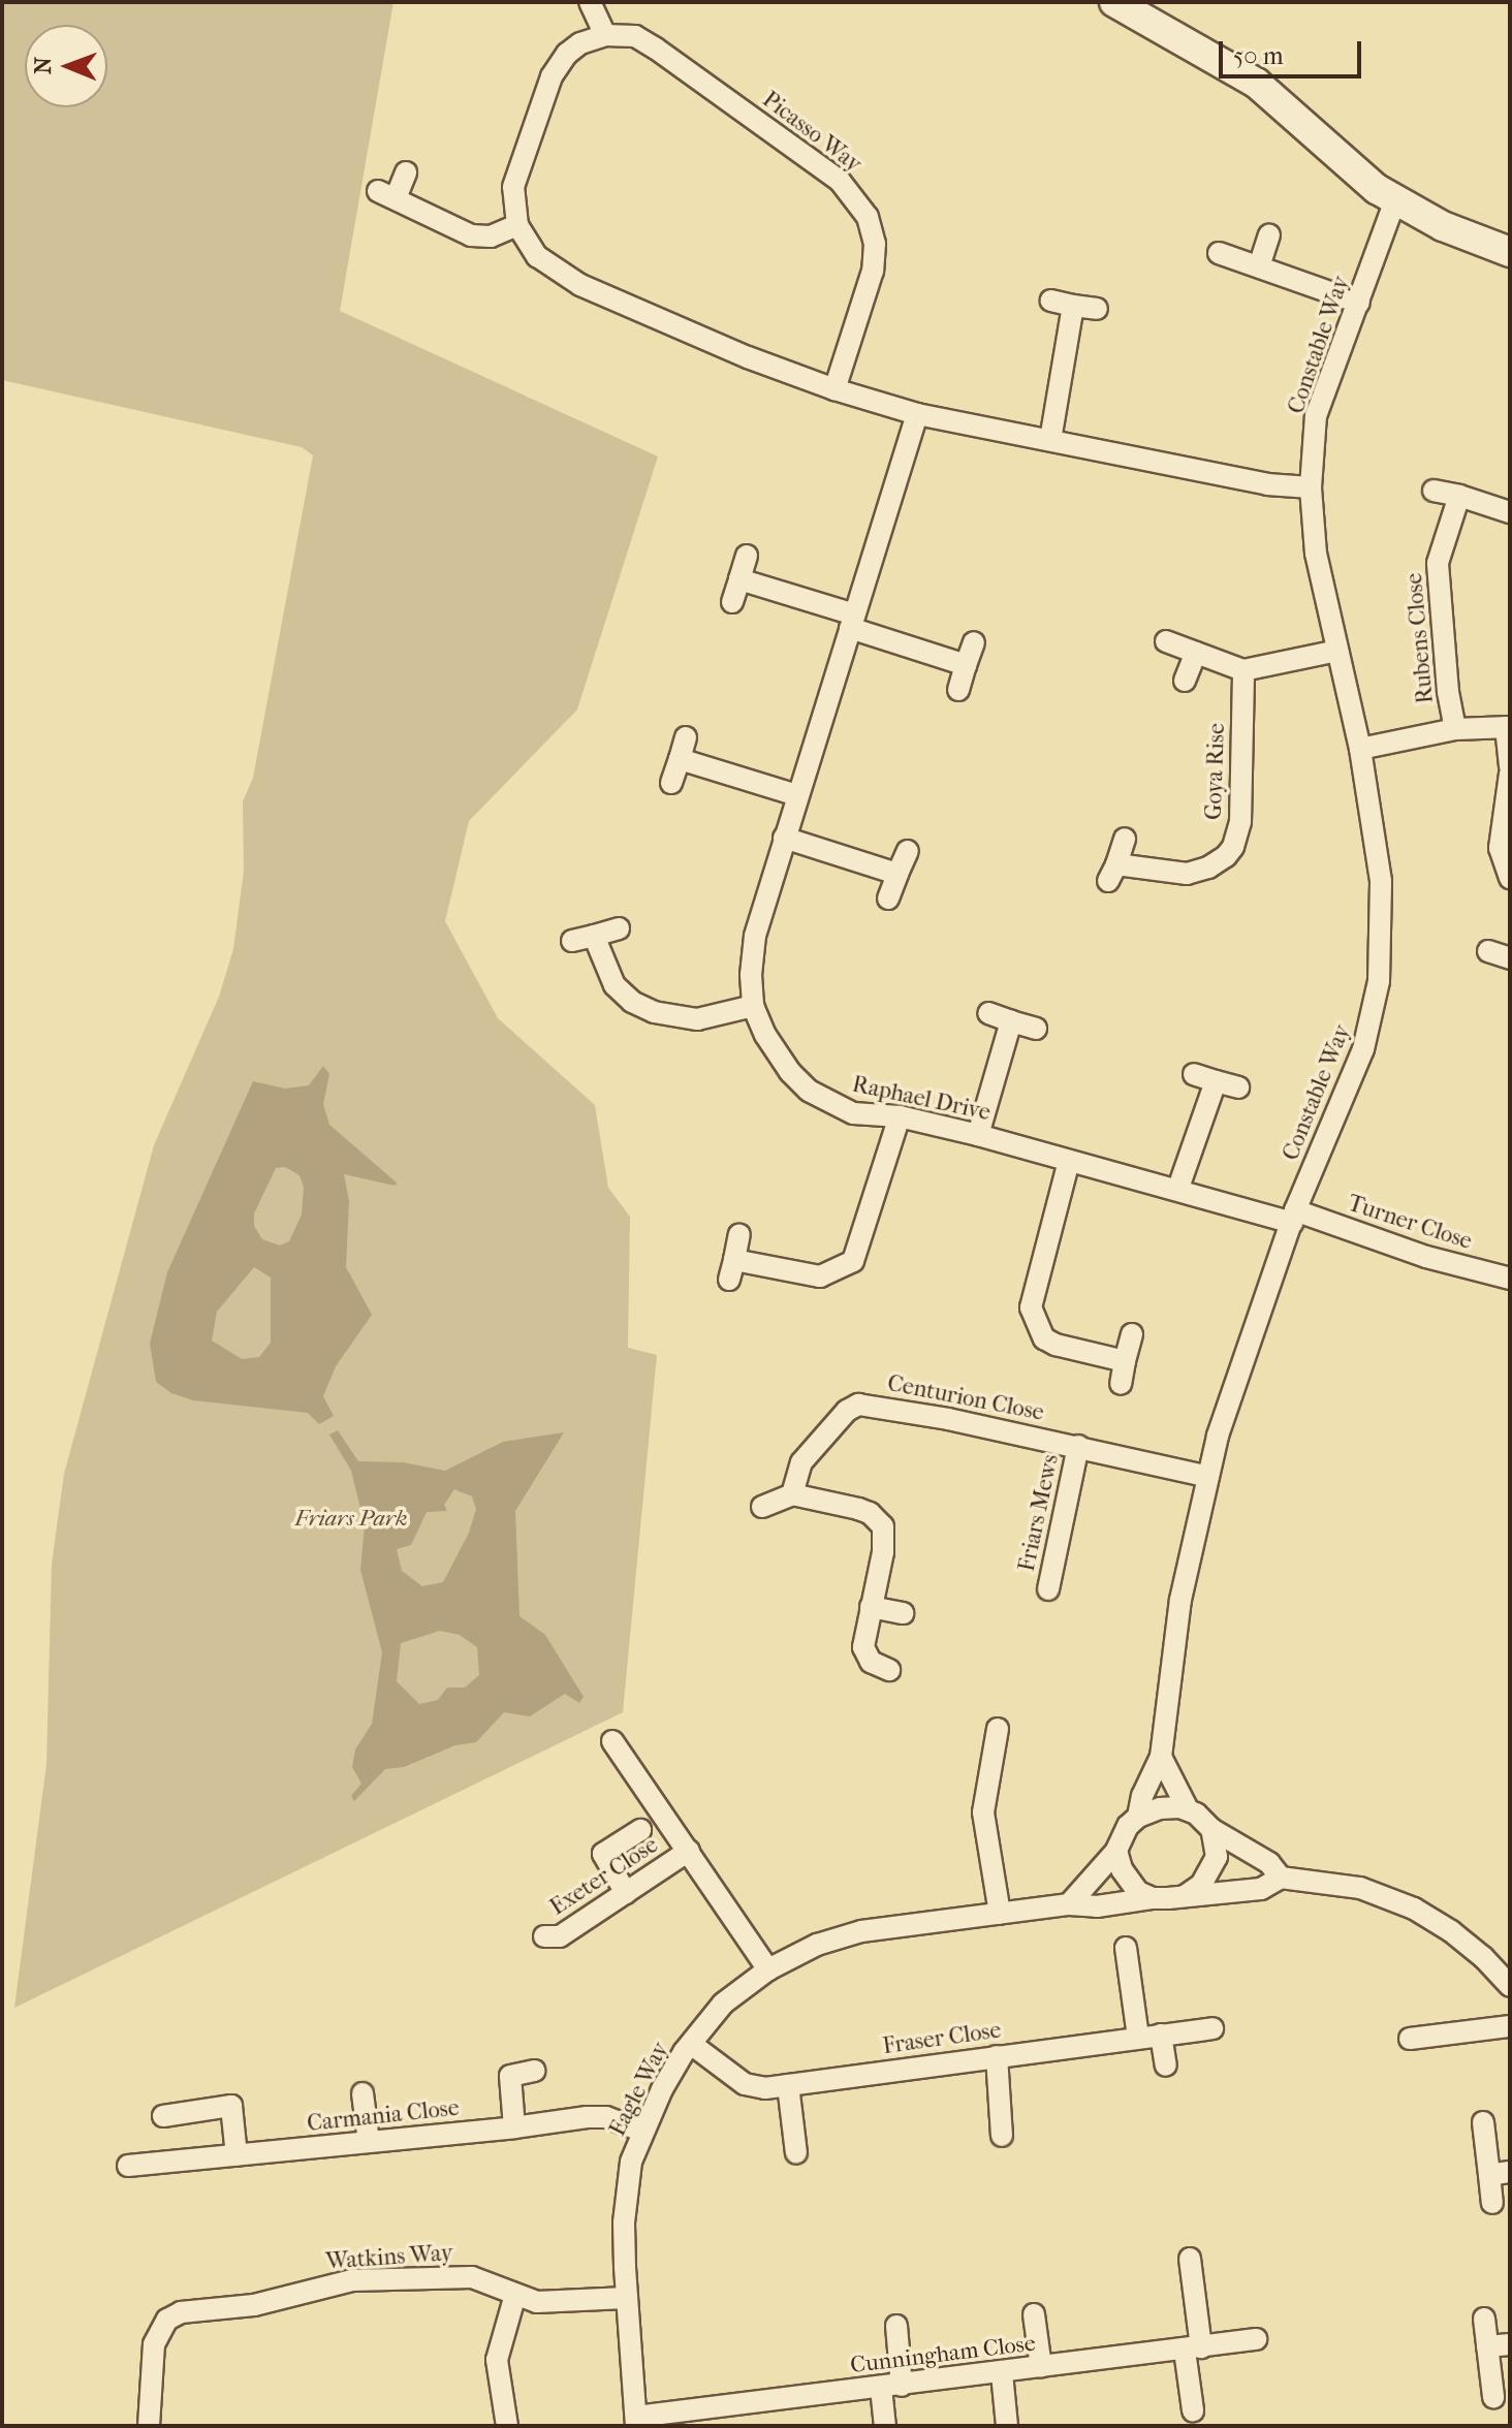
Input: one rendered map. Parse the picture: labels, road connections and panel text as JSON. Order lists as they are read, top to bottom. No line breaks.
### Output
{"streets":{"street":["Picasso Way","Constable Way","Rubens Close","Goya Rise","Raphael Drive","Turner Close","Centurion Close","Friars Mews","Exeter Close","Fraser Close","Eagle Way","Carmania Close","Watkins Way","Cunningham Close"]},"crossings":[["Constable Way","Raphael Drive"],["Constable Way","Turner Close"],["Constable Way","Centurion Close"],["Constable Way","Eagle Way"],["Raphael Drive","Turner Close"],["Centurion Close","Friars Mews"],["Exeter Close","Eagle Way"],["Fraser Close","Eagle Way"],["Eagle Way","Carmania Close"],["Eagle Way","Watkins Way"],["Eagle Way","Cunningham Close"]],"parks":["Friars Park"],"scale_bar":"50 m","north":"left"}
